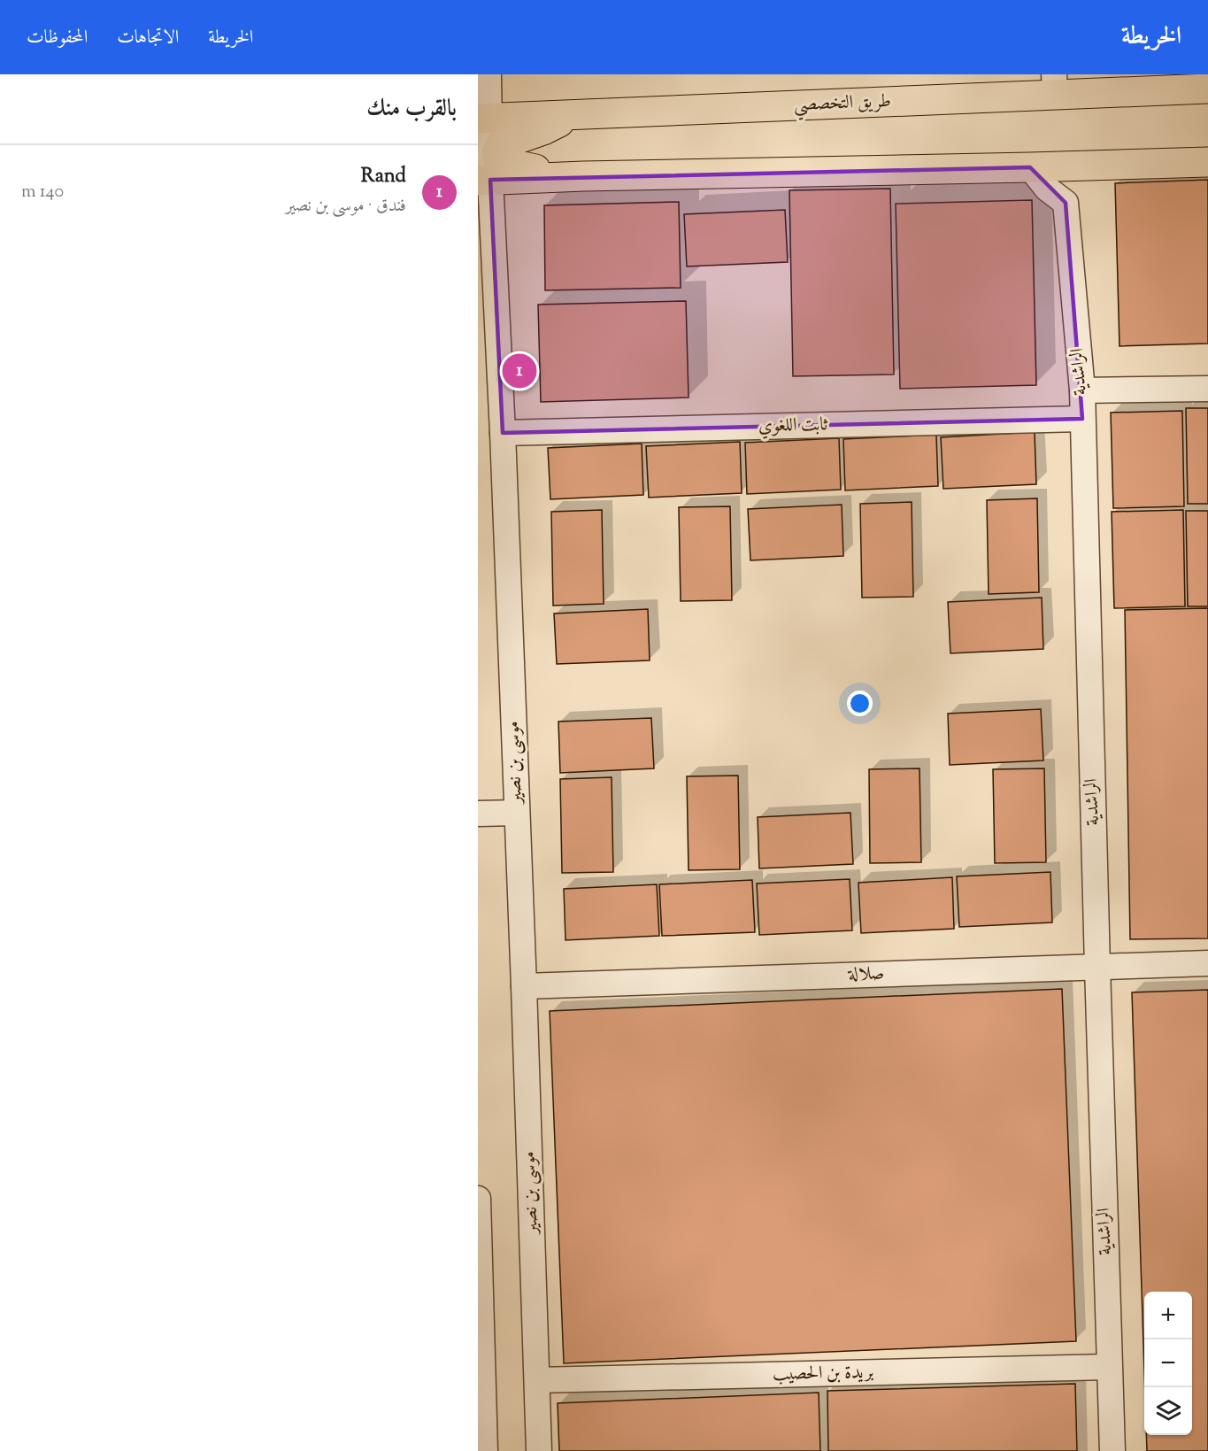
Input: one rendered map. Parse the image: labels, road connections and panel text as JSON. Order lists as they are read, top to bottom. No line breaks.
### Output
{"streets":{"main road":["طريق التخصصي"],"street":["الراشدية","ثابت اللغوي","موسى بن نصير","صلالة","بريدة بن الحصيب"]},"crossings":[["طريق التخصصي","موسى بن نصير"],["الراشدية","ثابت اللغوي"],["الراشدية","صلالة"],["الراشدية","بريدة بن الحصيب"],["ثابت اللغوي","موسى بن نصير"],["موسى بن نصير","صلالة"],["موسى بن نصير","بريدة بن الحصيب"]],"page":{"header":"الخريطة","nav":["الخريطة","الاتجاهات","المحفوظات"],"heading":"بالقرب منك","list":[{"mark":"1","name":"Rand","note":"فندق · موسى بن نصير","value":"140 m"}],"pins":"1","map_buttons":["+","−"]}}
